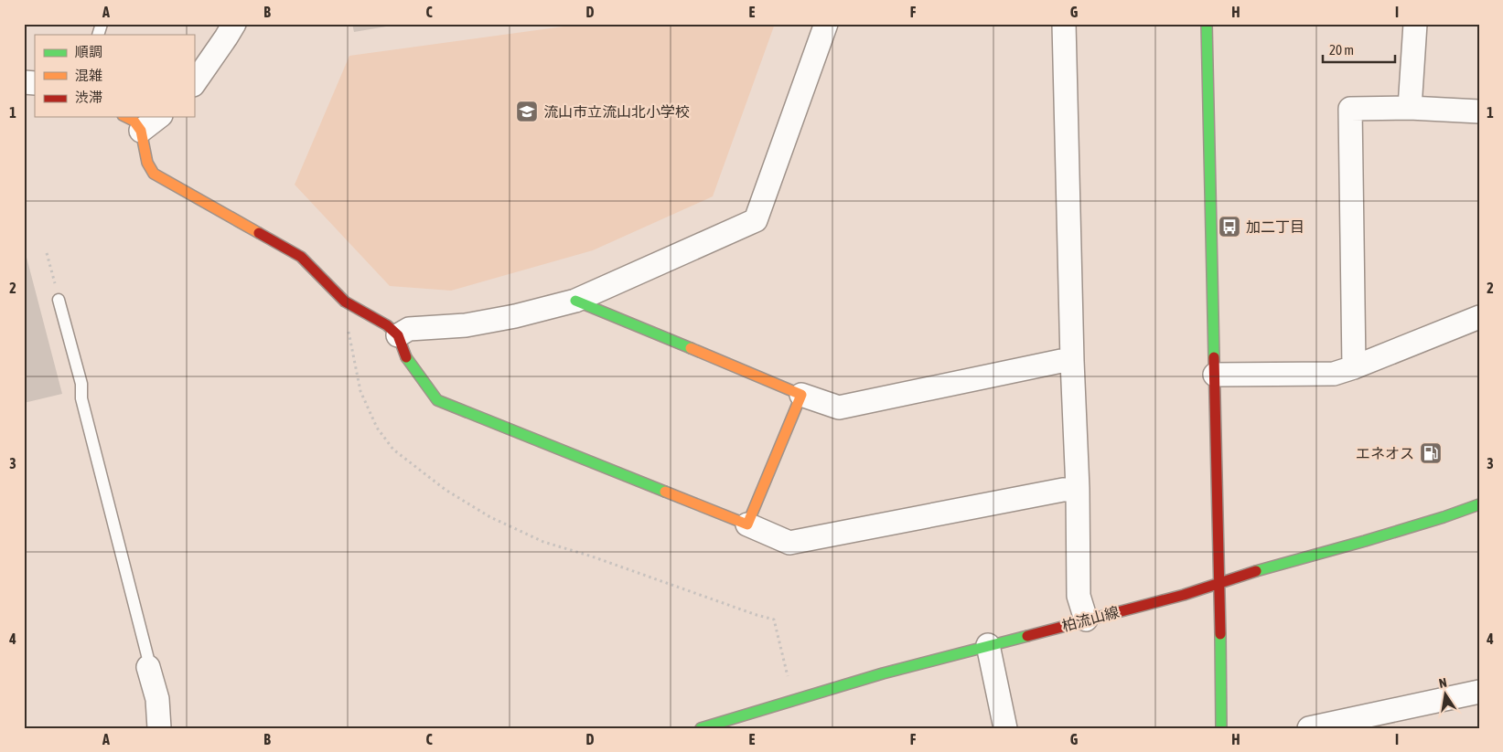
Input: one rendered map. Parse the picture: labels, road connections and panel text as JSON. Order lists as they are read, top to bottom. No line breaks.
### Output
{"streets":{"street":["柏流山線"]},"places":{"school or university":["流山市立流山北小学校"],"bus stop":["加二丁目"],"fuel station":["エネオス"]},"legend":["順調","混雑","渋滞"],"scale_bar":"20 m","north":"top","grid":{"columns":["A","B","C","D","E","F","G","H","I"],"rows":["1","2","3","4"]}}
